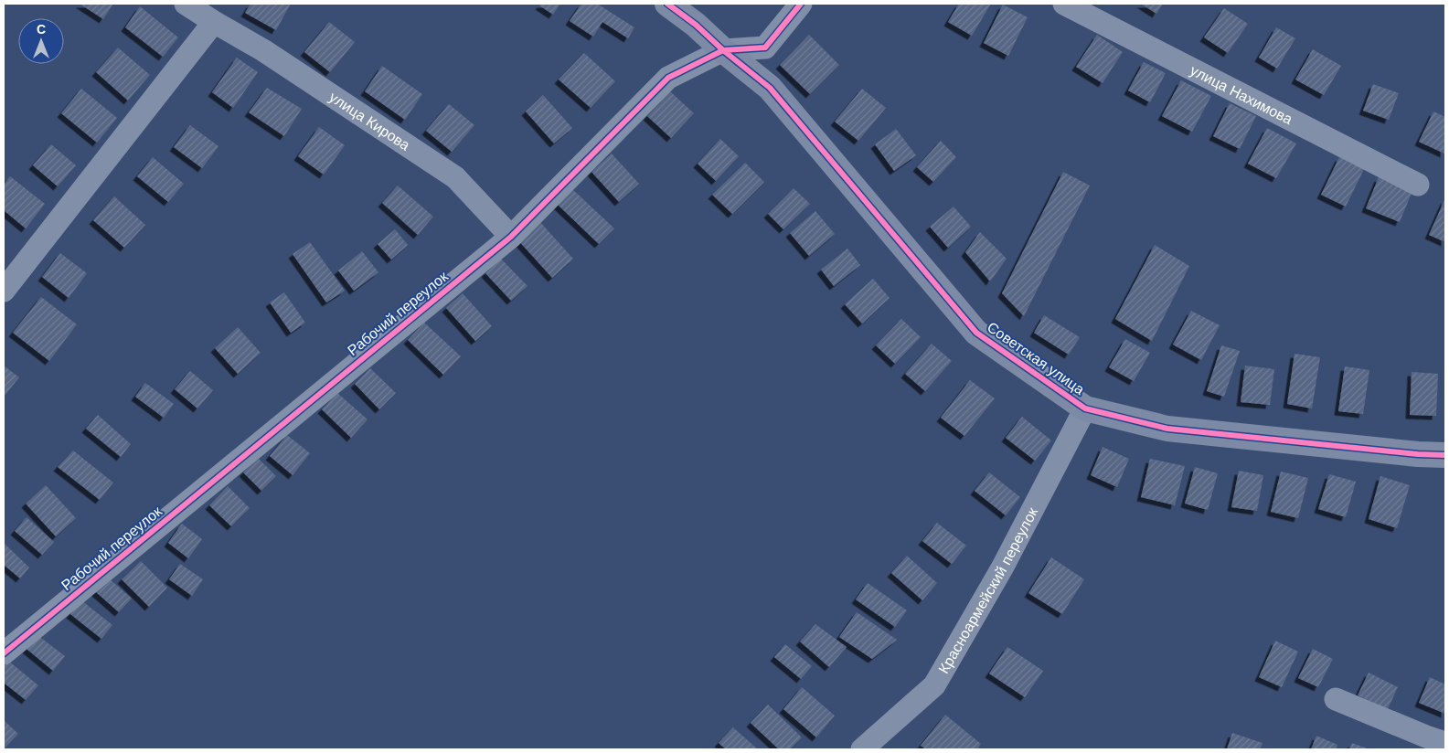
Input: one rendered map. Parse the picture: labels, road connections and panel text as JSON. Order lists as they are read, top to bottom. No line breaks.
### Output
{"streets":{"street":["улица Нахимова","улица Кирова","Рабочий переулок","Советская улица","Красноармейский переулок"]},"crossings":[["улица Кирова","Рабочий переулок"],["Рабочий переулок","Советская улица"],["Советская улица","Красноармейский переулок"]],"north":"top"}
